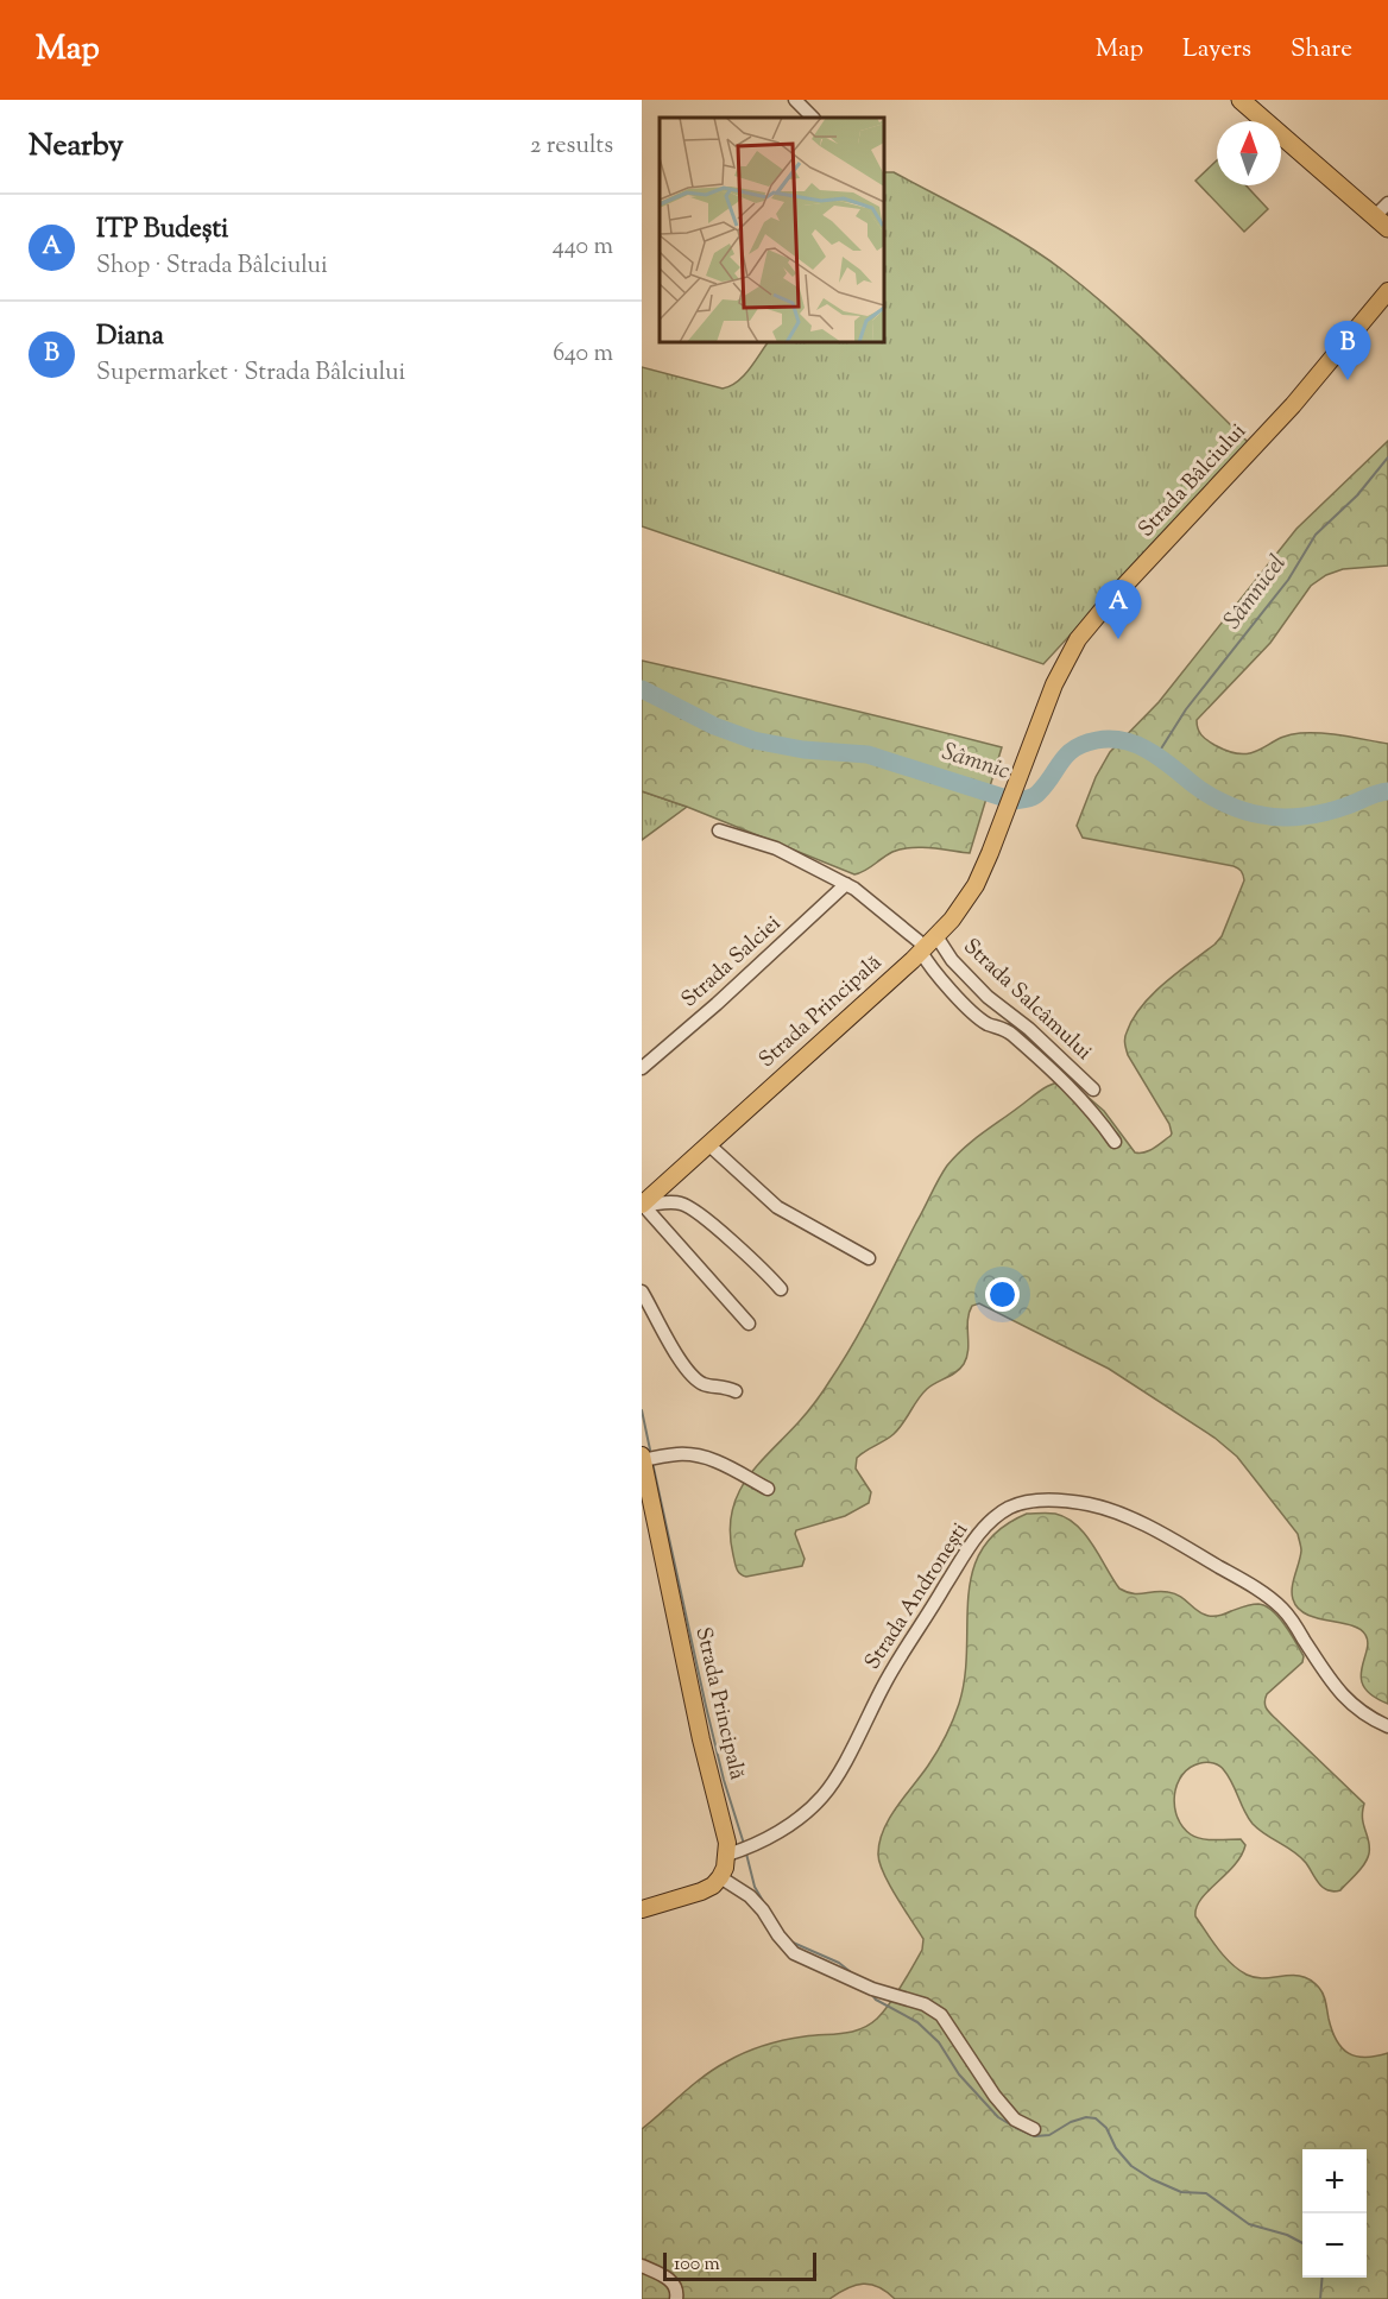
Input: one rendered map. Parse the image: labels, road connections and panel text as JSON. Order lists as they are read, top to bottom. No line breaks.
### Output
{"streets":{"main road":["Strada Bâlciului","Strada Principală"],"street":["Strada Salciei","Strada Salcâmului","Strada Andronești"]},"crossings":[["Strada Bâlciului","Strada Principală"],["Strada Salcâmului","Strada Principală"],["Strada Principală","Strada Andronești"]],"water":["Sâmnicel","Sâmnic"],"scale_bar":"100 m","north":"top","page":{"header":"Map","nav":["Map","Layers","Share"],"heading":["Nearby","2 results"],"list":[{"mark":"A","name":"ITP Budești","note":"Shop · Strada Bâlciului","value":"440 m"},{"mark":"B","name":"Diana","note":"Supermarket · Strada Bâlciului","value":"640 m"}],"pins":["B","A"],"map_buttons":["+","−"],"scale":"100 m"}}
